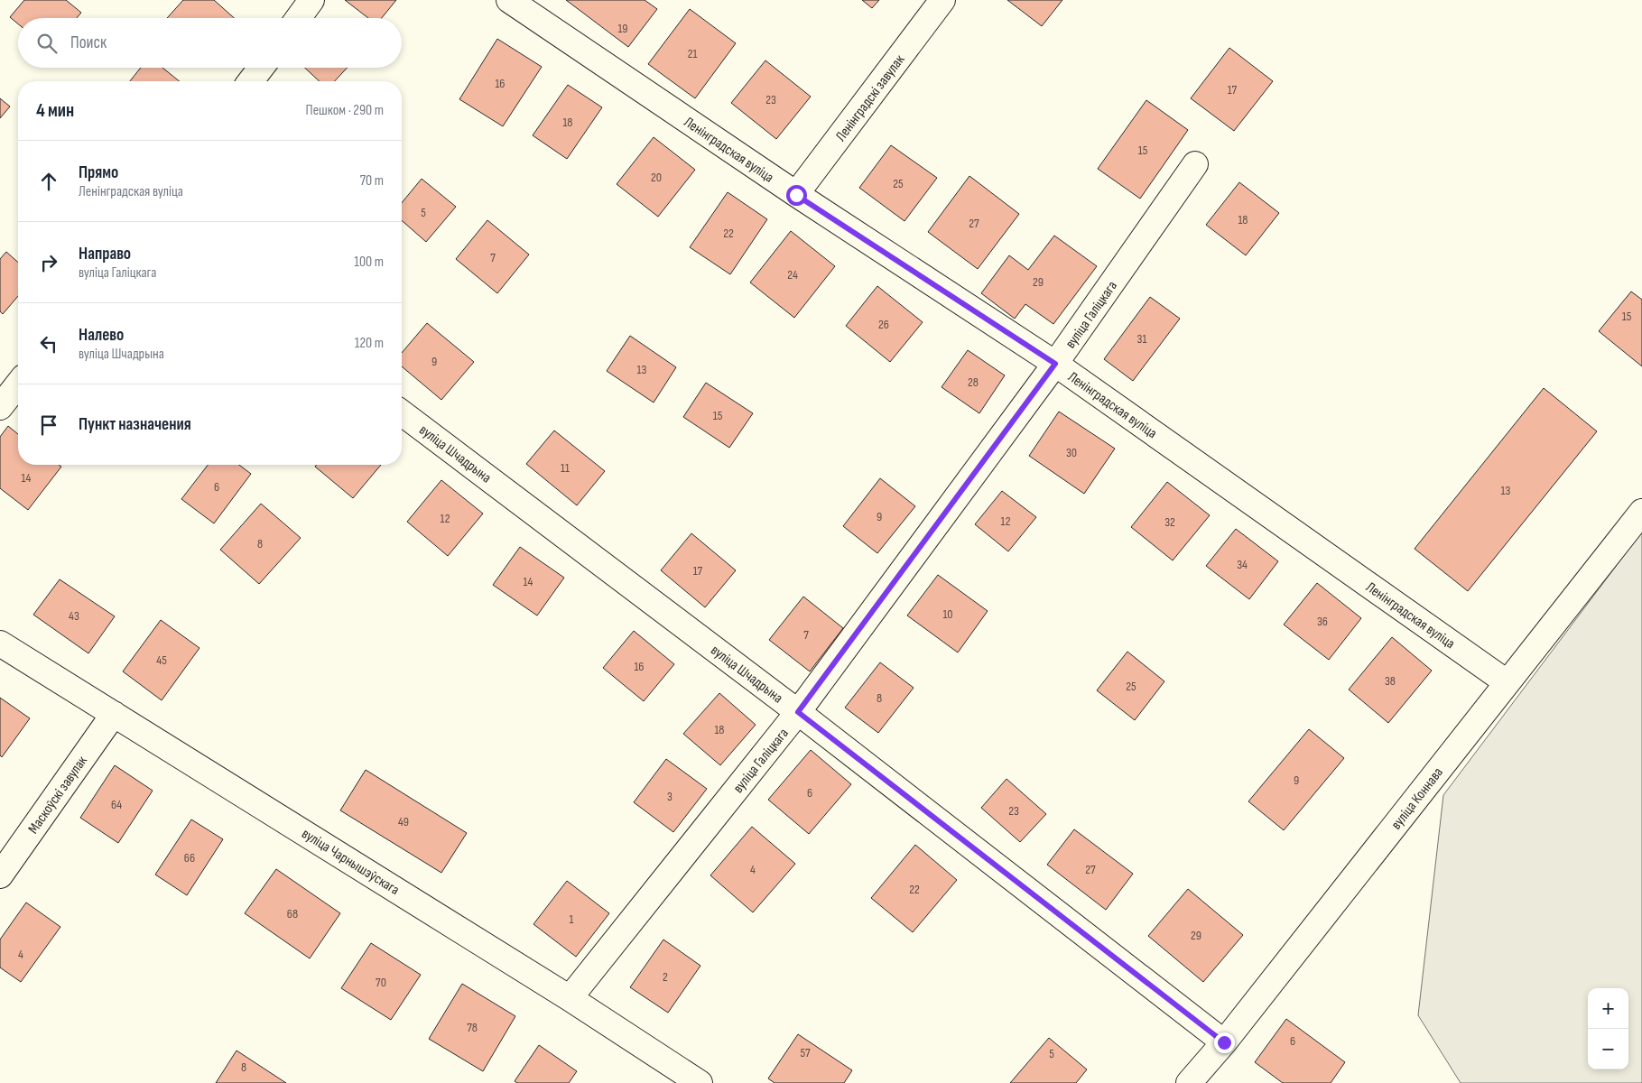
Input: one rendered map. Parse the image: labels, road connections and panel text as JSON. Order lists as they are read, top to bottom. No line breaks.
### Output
{"streets":{"street":["Ленінградскі завулак","Ленінградская вуліца","вуліца Галіцкага","вуліца Шчадрына","Маскоўскі завулак","вуліца Коннава","вуліца Чарнышэўскага"]},"crossings":[["Ленінградскі завулак","Ленінградская вуліца"],["Ленінградская вуліца","вуліца Галіцкага"],["Ленінградская вуліца","вуліца Коннава"],["вуліца Галіцкага","вуліца Шчадрына"],["вуліца Галіцкага","вуліца Чарнышэўскага"],["вуліца Шчадрына","вуліца Коннава"],["Маскоўскі завулак","вуліца Чарнышэўскага"]],"house_numbers":["19","21","16","17","23","18","15","20","25","5","18","27","22","7","24","29","15","26","31","9","13","28","15","30","11","14","6","13","9","12","12","32","8","34","17","14","10","43","36","7","45","16","38","25","8","18","9","6","3","64","23","49","66","4","27","22","68","1","29","4","2","70","78","6","57","5","8"],"page":{"search":"Поиск","heading":["4 мин","Пешком · 290 m"],"list":[["Прямо","Ленінградская вуліца","70 m"],["Направо","вуліца Галіцкага","100 m"],["Налево","вуліца Шчадрына","120 m"],"Пункт назначения"],"map_buttons":["+","−"]}}
